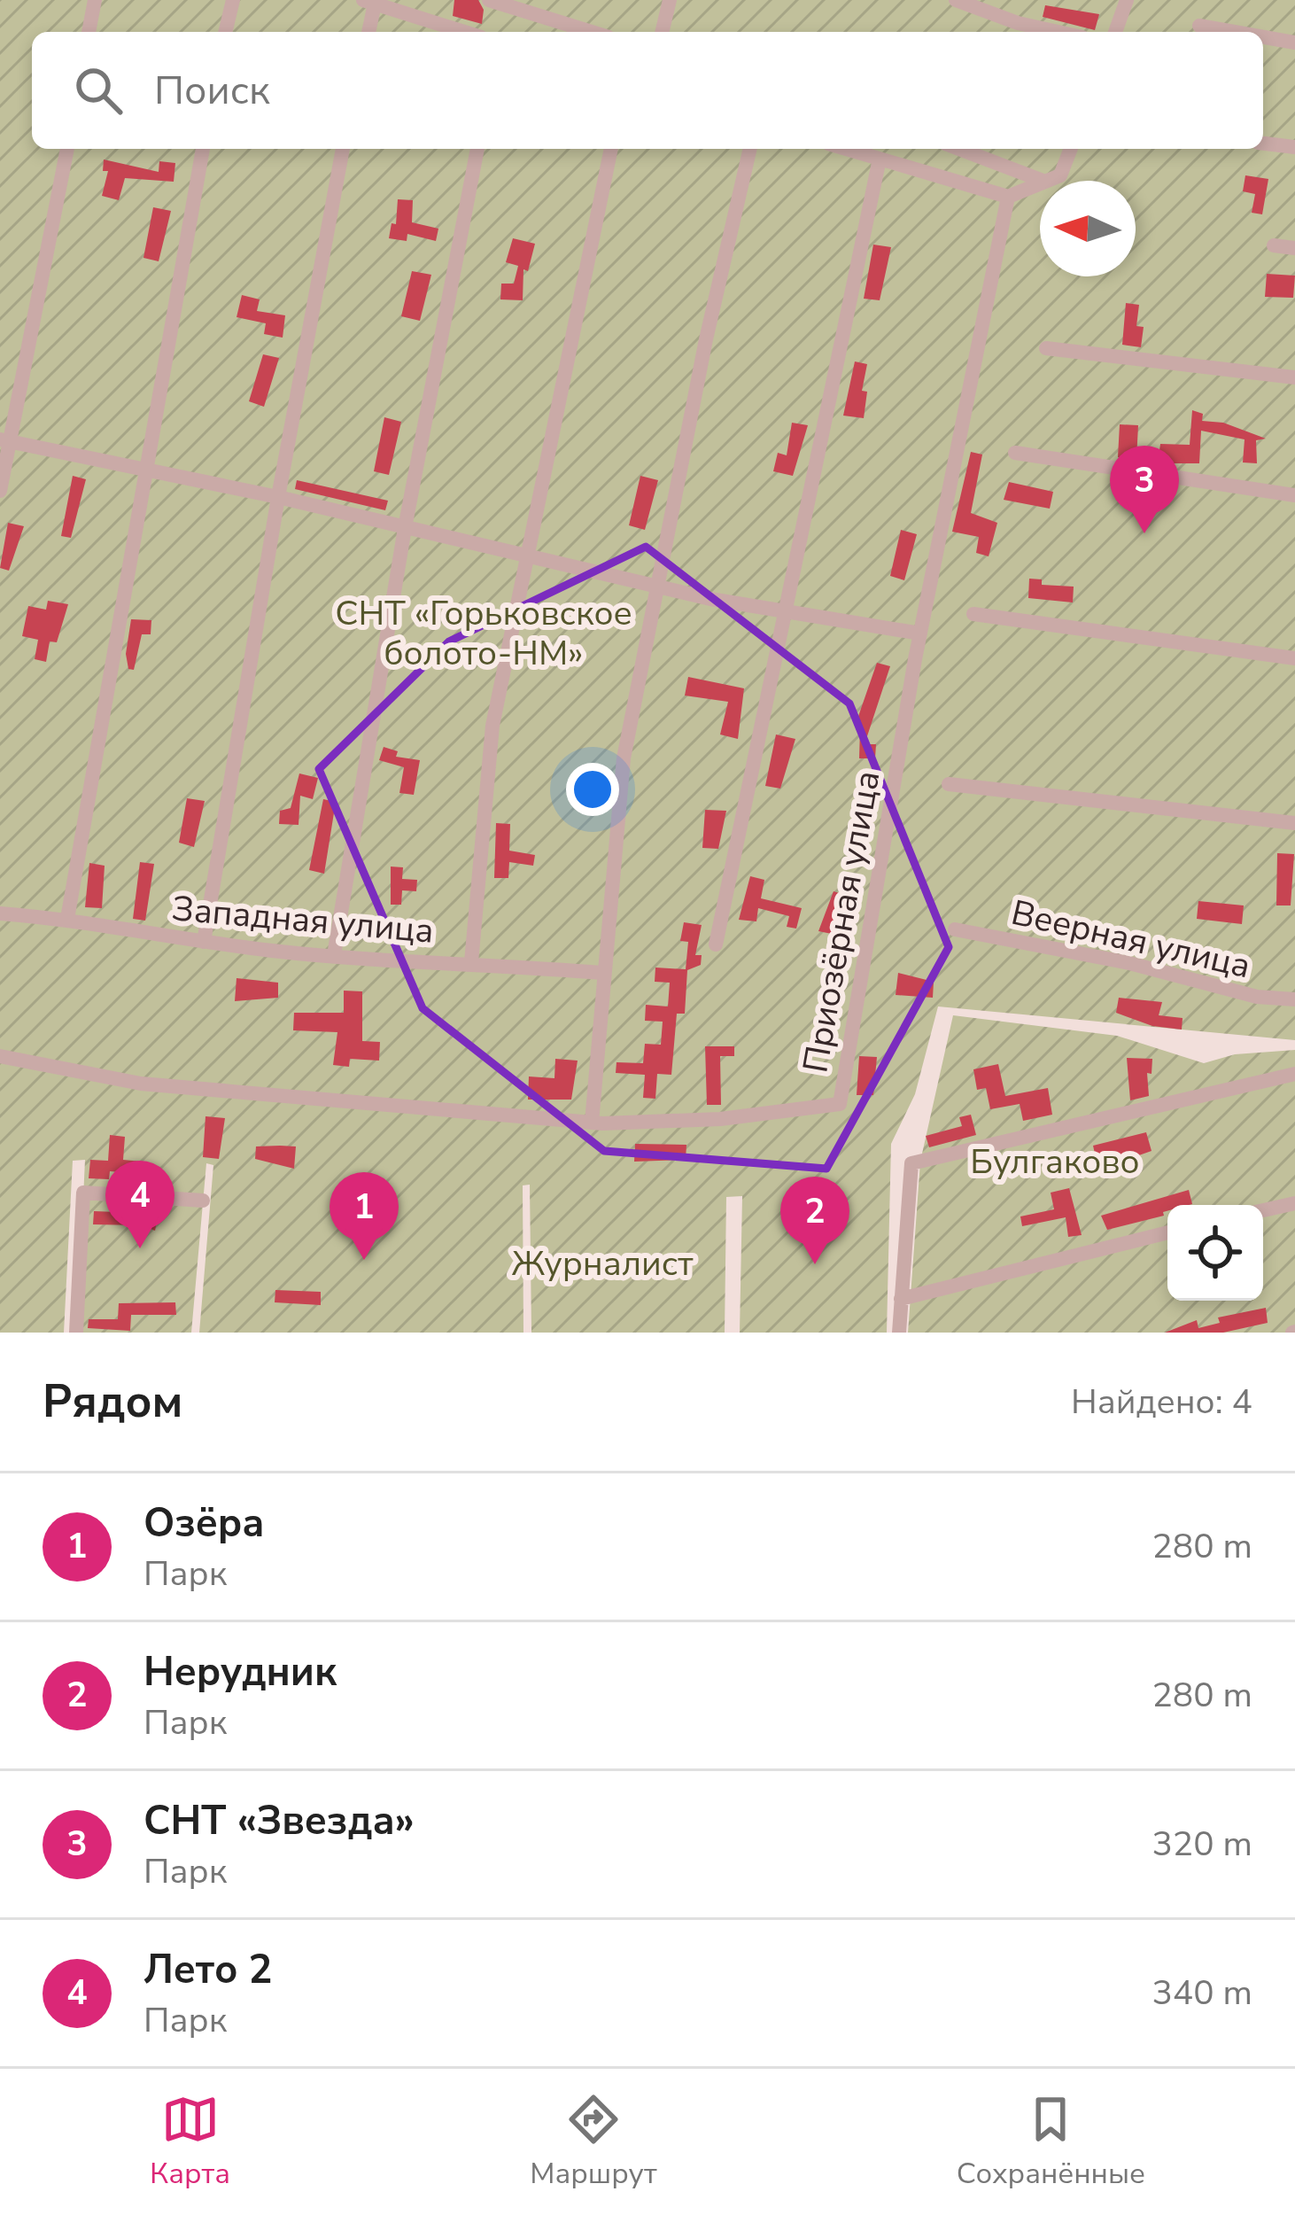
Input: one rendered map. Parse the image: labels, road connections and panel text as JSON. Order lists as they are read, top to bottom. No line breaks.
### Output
{"streets":{"street":["Западная улица","Приозёрная улица","Веерная улица"]},"parks":["СНТ «Горьковское болото-НМ»","Булгаково","Журналист"],"north":"left","page":{"search":"Поиск","pins":["3","4","1","2"],"heading":["Рядом","Найдено: 4"],"list":[{"mark":"1","name":"Озёра","note":"Парк","value":"280 m"},{"mark":"2","name":"Нерудник","note":"Парк","value":"280 m"},{"mark":"3","name":"СНТ «Звезда»","note":"Парк","value":"320 m"},{"mark":"4","name":"Лето 2","note":"Парк","value":"340 m"}],"nav":["Карта","Маршрут","Сохранённые"]}}
